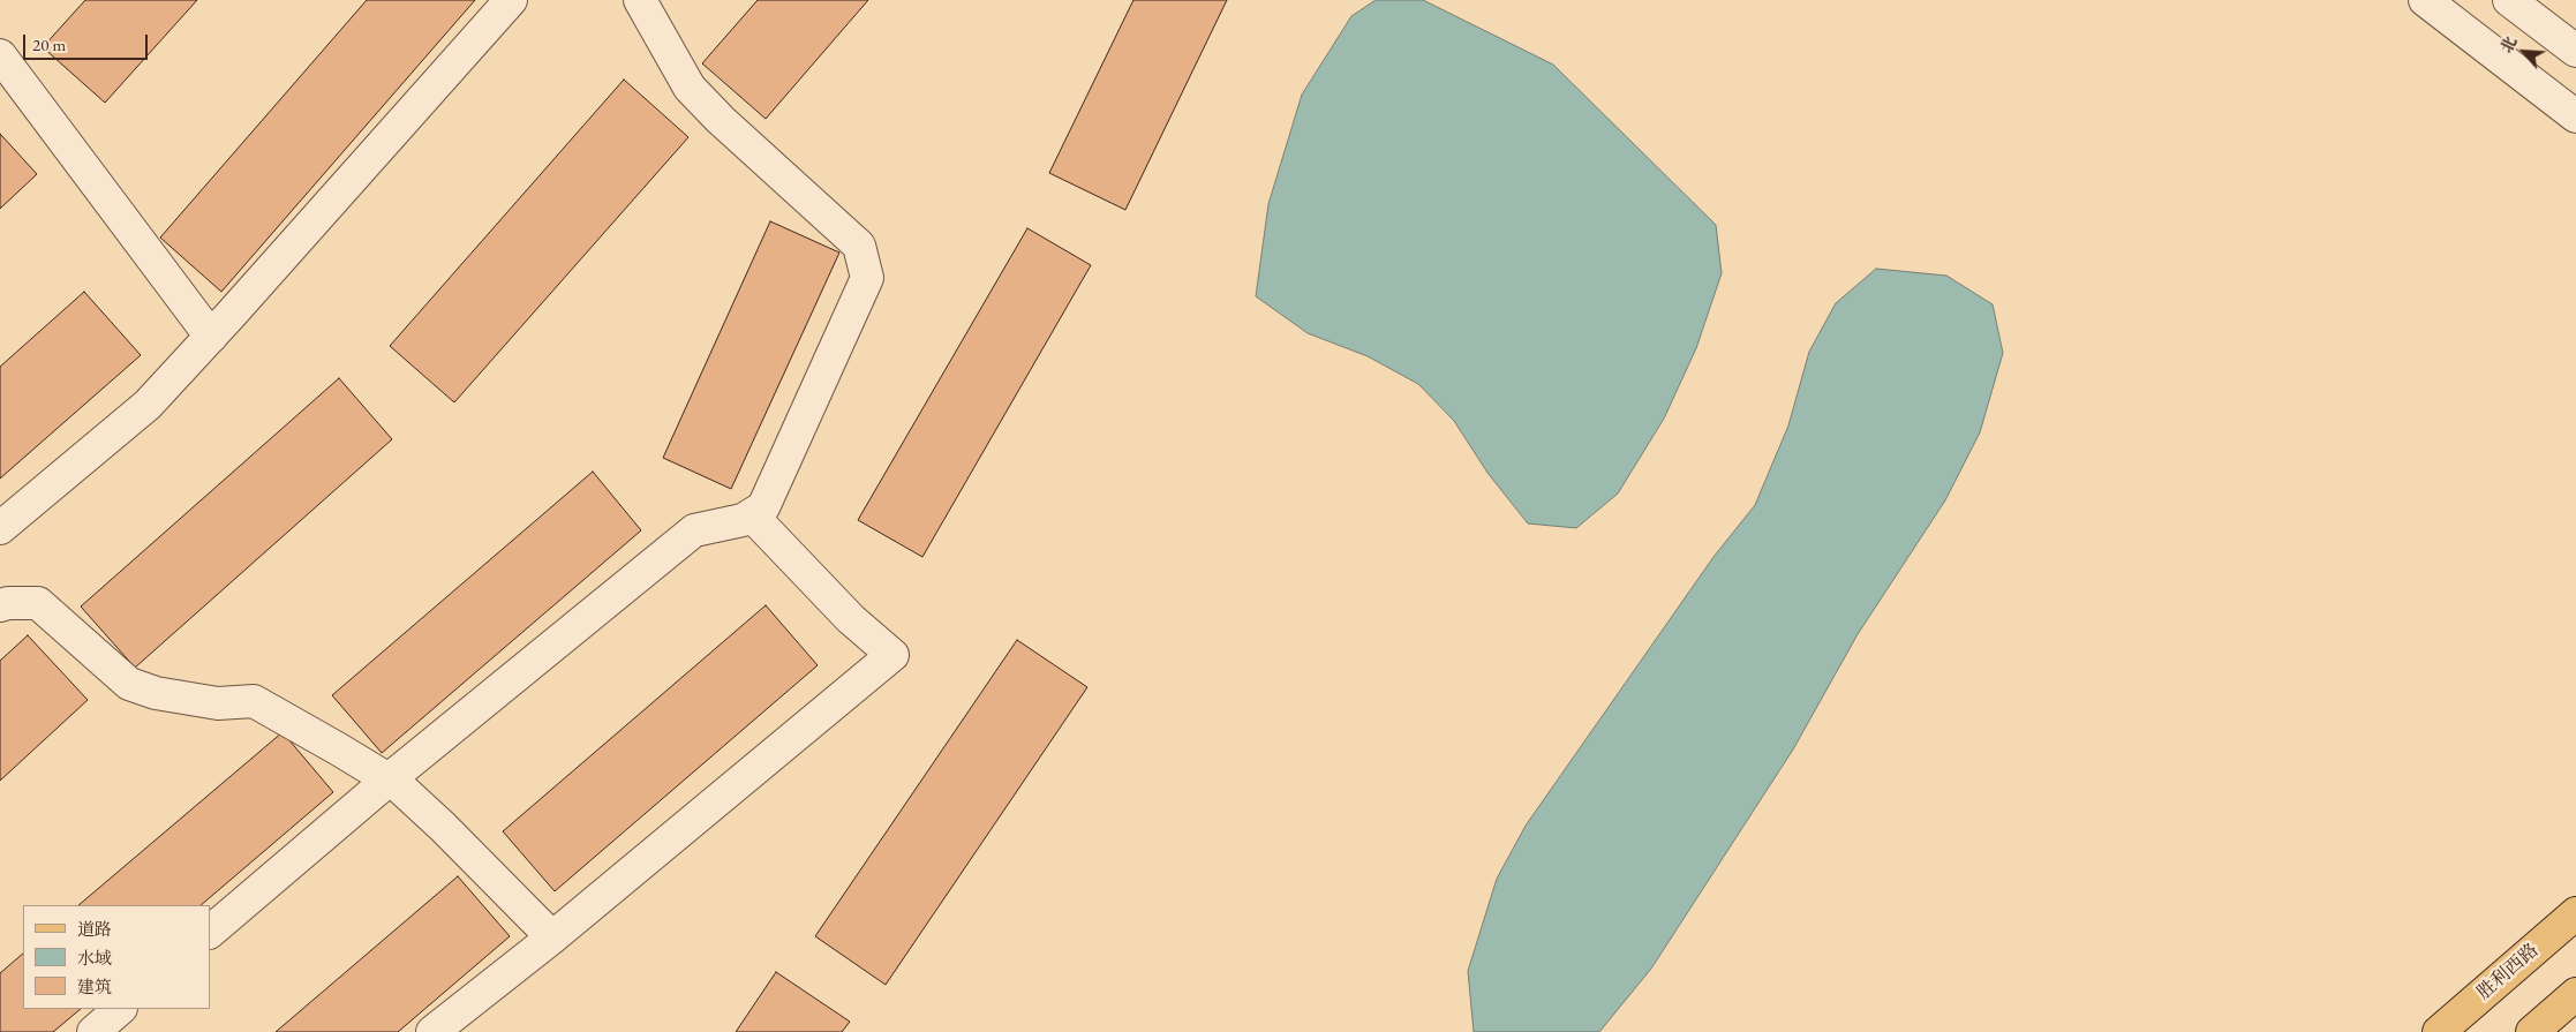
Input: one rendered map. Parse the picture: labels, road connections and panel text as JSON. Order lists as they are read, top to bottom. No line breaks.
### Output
{"streets":{"main road":["胜利西路"]},"legend":["道路","水域","建筑"],"scale_bar":"20 m","north":"top left"}
